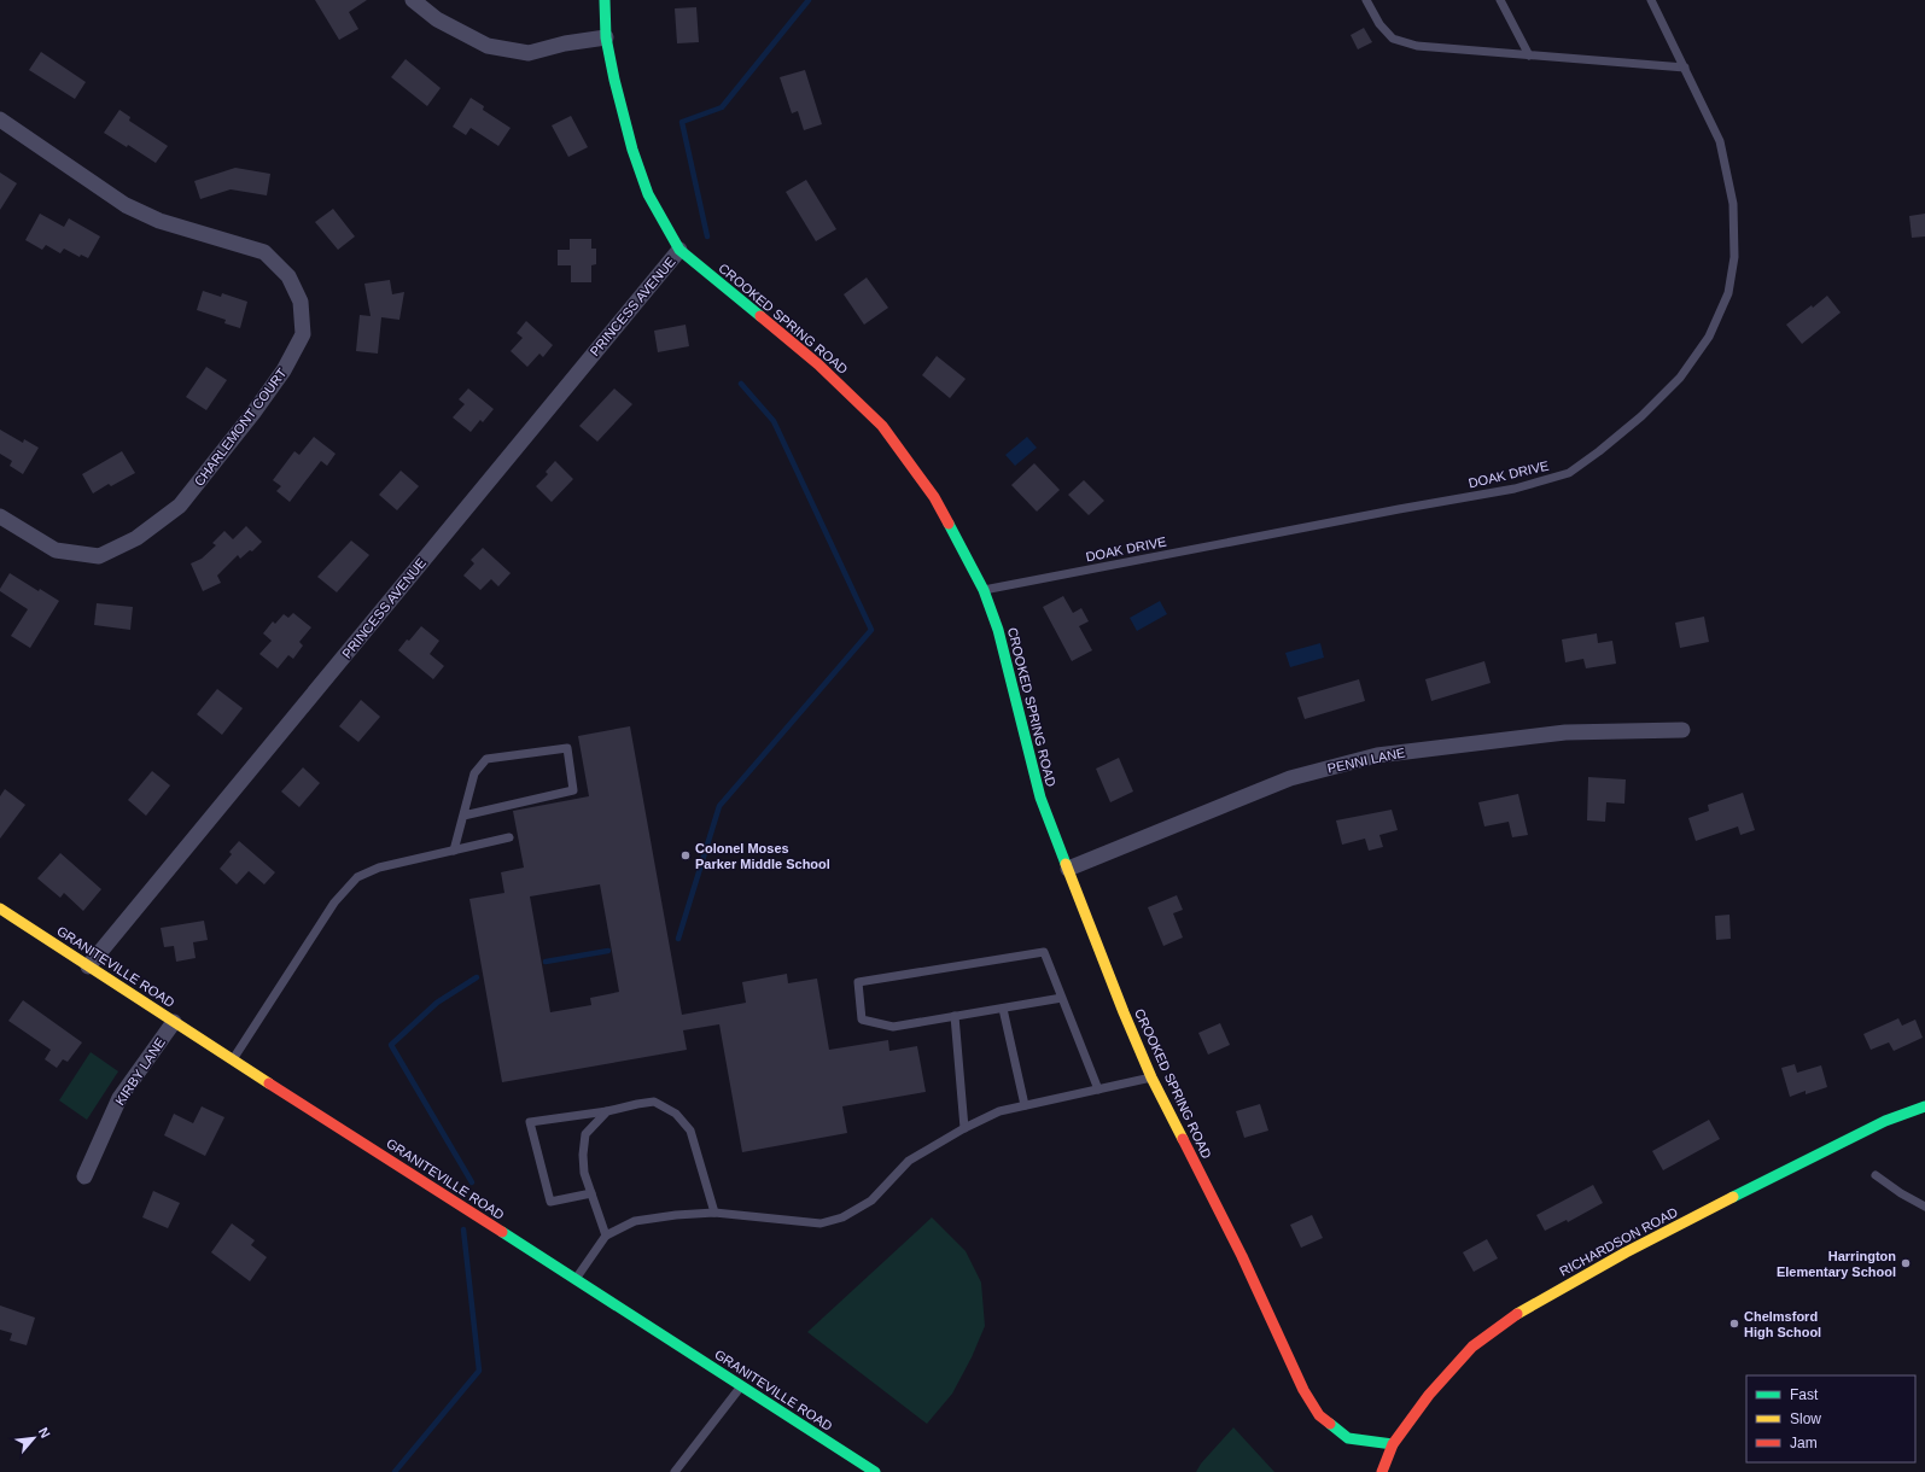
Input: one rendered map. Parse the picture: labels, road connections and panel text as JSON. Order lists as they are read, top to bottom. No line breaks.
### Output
{"streets":{"street":["PRINCESS AVENUE","CROOKED SPRING ROAD","CHARLEMONT COURT","PENNI LANE","GRANITEVILLE ROAD","KIRBY LANE","RICHARDSON ROAD"],"lane":["DOAK DRIVE"]},"crossings":[["PRINCESS AVENUE","CROOKED SPRING ROAD"],["PRINCESS AVENUE","GRANITEVILLE ROAD"],["CROOKED SPRING ROAD","DOAK DRIVE"],["CROOKED SPRING ROAD","PENNI LANE"],["CROOKED SPRING ROAD","RICHARDSON ROAD"],["GRANITEVILLE ROAD","KIRBY LANE"]],"places":["Colonel Moses Parker Middle School","Harrington Elementary School","Chelmsford High School"],"legend":["Fast","Slow","Jam"],"north":"top right"}
